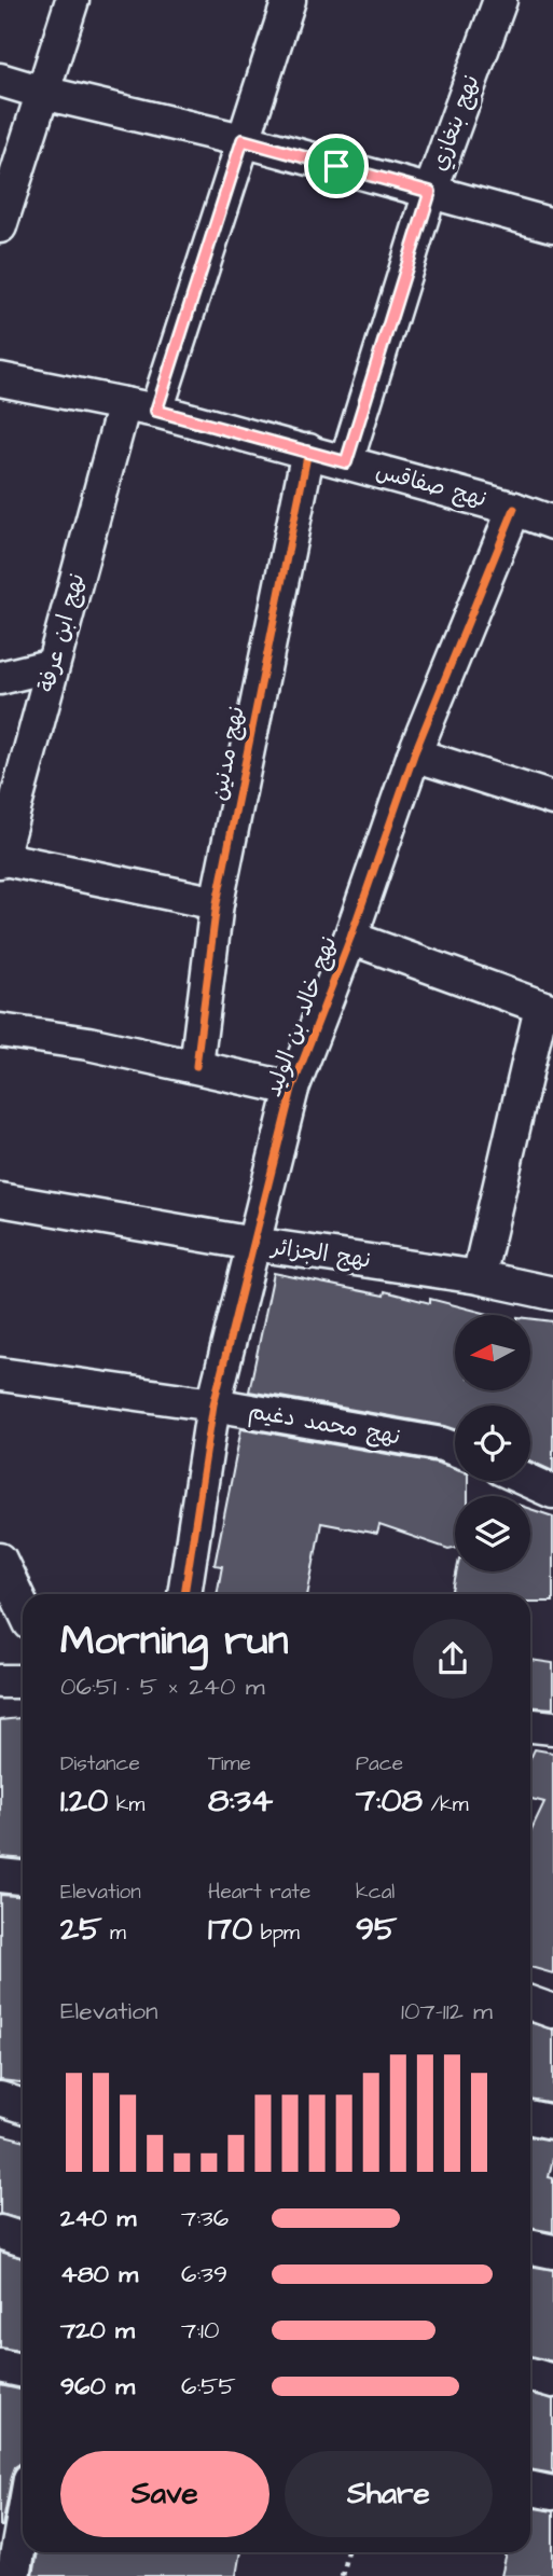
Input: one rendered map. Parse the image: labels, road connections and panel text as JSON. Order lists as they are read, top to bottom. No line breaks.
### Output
{"streets":{"street":["نهج بنغازي","نهج صفاقس","نهج ابن عرفة","نهج مدنين","نهج خالد بن الوليد","نهج الجزائر","نهج محمد دغيم"]},"crossings":[["نهج بنغازي","نهج صفاقس"],["نهج صفاقس","نهج ابن عرفة"],["نهج صفاقس","نهج مدنين"],["نهج صفاقس","نهج خالد بن الوليد"],["نهج خالد بن الوليد","نهج الجزائر"],["نهج خالد بن الوليد","نهج محمد دغيم"]],"north":"left","page":{"heading":["Morning run","06:51 · 5 × 240 m"],"stats":[["Distance","1.20 km"],["Time","8:34"],["Pace","7:08 /km"],["Elevation","25 m"],["Heart rate","170 bpm"],["kcal","95"]],"chart":["Elevation","107–112 m"],"list":[{"name":"240 m","note":"7:36"},{"name":"480 m","note":"6:39"},{"name":"720 m","note":"7:10"},{"name":"960 m","note":"6:55"}],"buttons":["Save","Share"]}}
